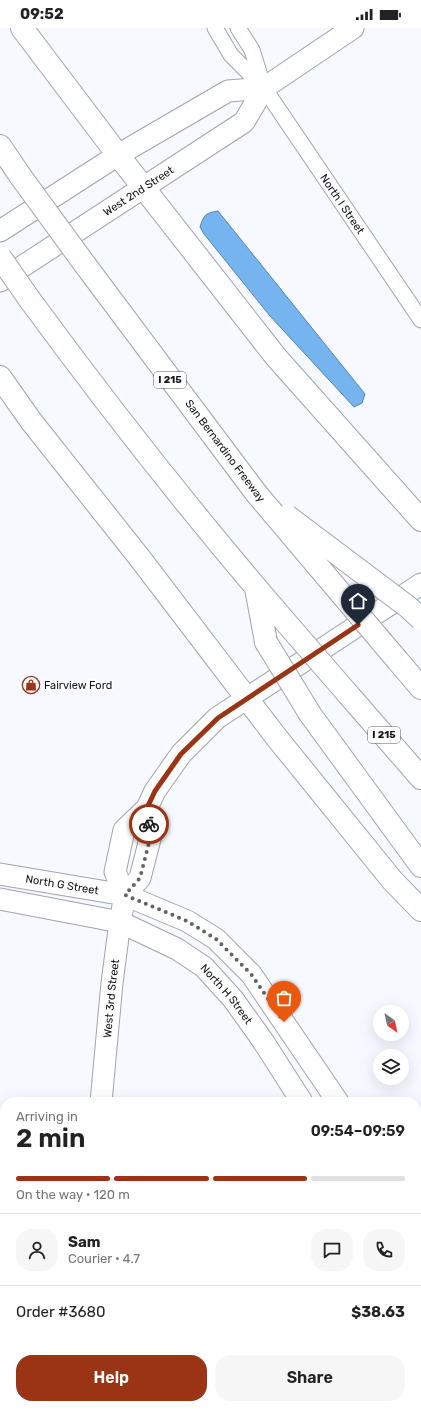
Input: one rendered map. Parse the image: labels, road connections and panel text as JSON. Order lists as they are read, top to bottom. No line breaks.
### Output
{"streets":{"highway":["I 215","San Bernardino Freeway"],"main road":["West 2nd Street","North G Street","North H Street","West 3rd Street"],"street":["North I Street"]},"crossings":[["West 2nd Street","North I Street"],["North G Street","West 3rd Street"],["North H Street","West 3rd Street"]],"places":{"shop":["Fairview Ford"]},"north":"bottom right","page":{"status":"09:52","heading":["2 min","Arriving in","09:54–09:59"],"panel":["Sam","Courier · 4.7","Order #3680","$38.63"],"bar":"On the way · 120 m","buttons":["Help","Share"]}}
